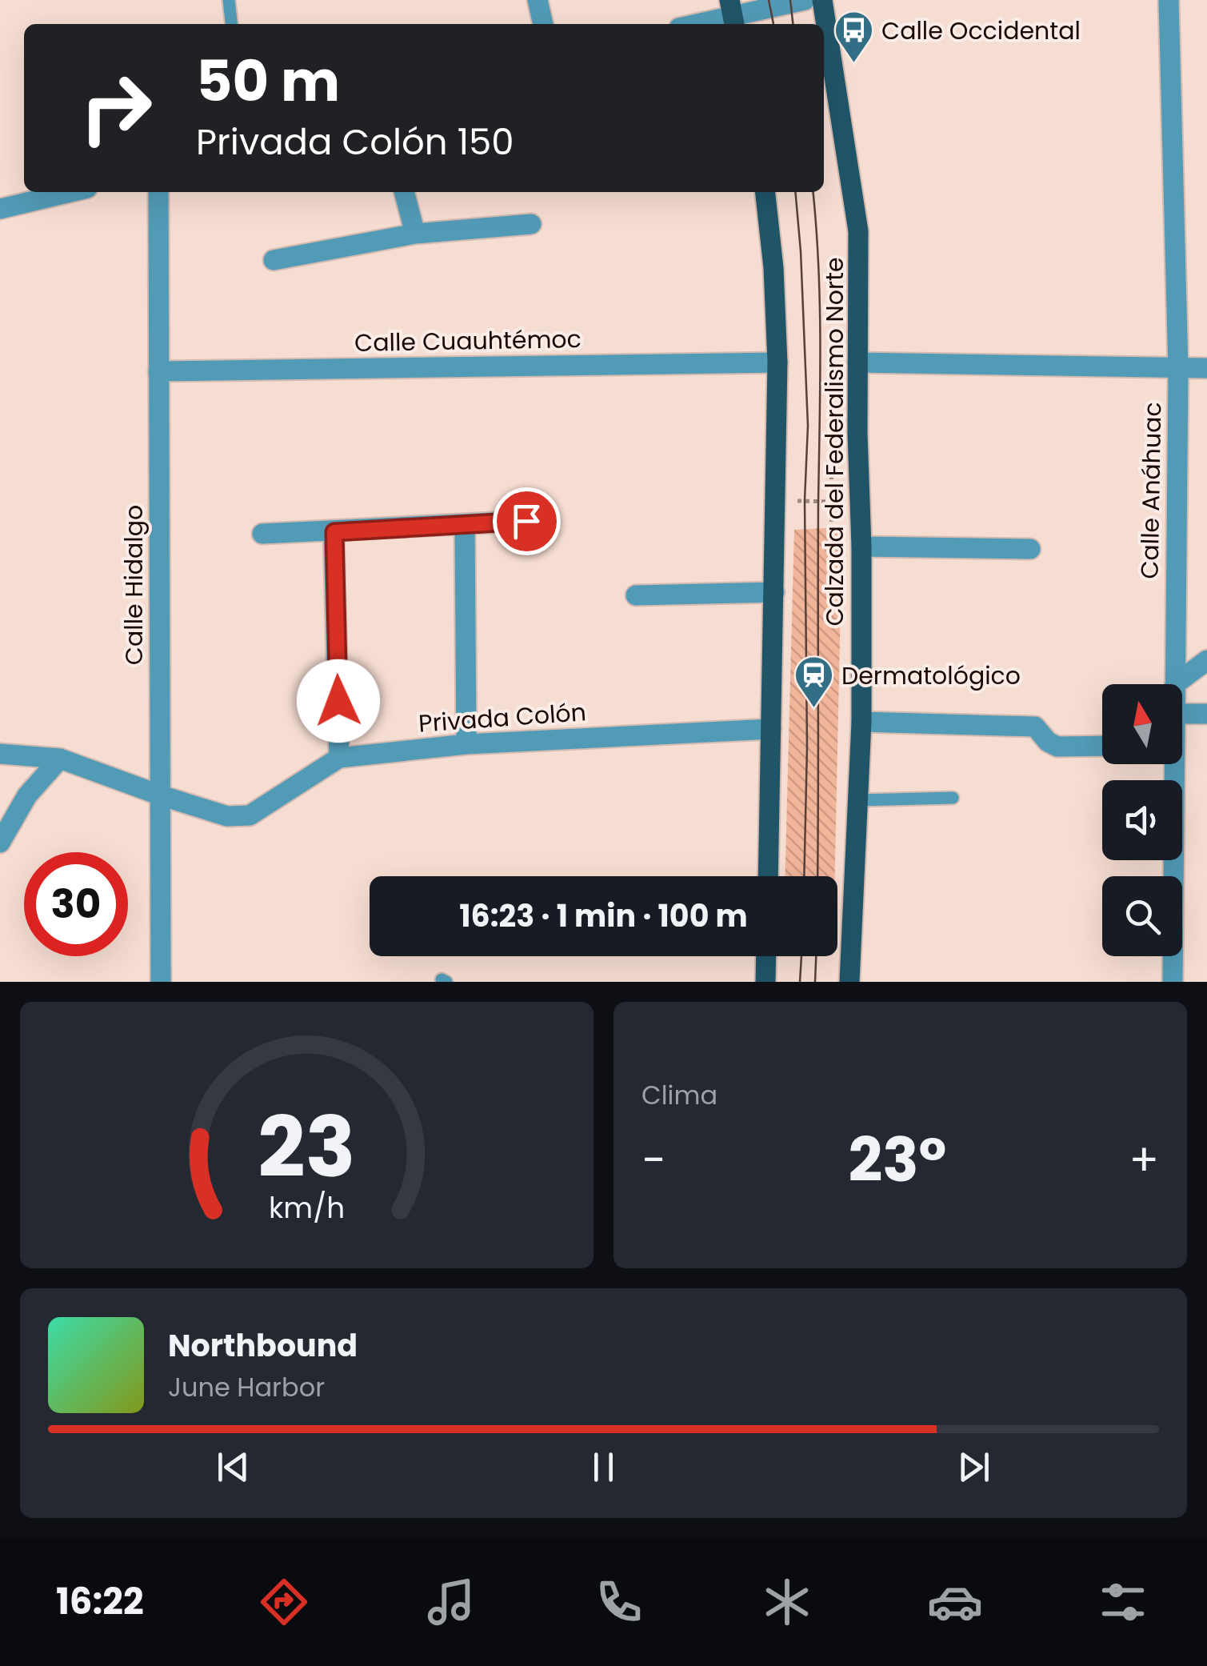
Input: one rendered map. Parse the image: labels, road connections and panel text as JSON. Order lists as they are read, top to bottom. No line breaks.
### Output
{"streets":{"main road":["Calzada del Federalismo Norte"],"street":["Calle Cuauhtémoc","Calle Anáhuac","Calle Hidalgo","Privada Colón"]},"crossings":[["Calle Cuauhtémoc","Calle Hidalgo"],["Calle Hidalgo","Privada Colón"]],"places":{"bus stop":["Calle Occidental"],"station":["Dermatológico"]},"north":"top","page":{"turn":["50 m","Privada Colón 150"],"limit":"30","trip":"16:23 · 1 min · 100 m","tile":"Clima","heat":["−","23°","+"],"song":["Northbound","June Harbor"],"tabs":"16:22","gauge":["23","km/h"]}}
